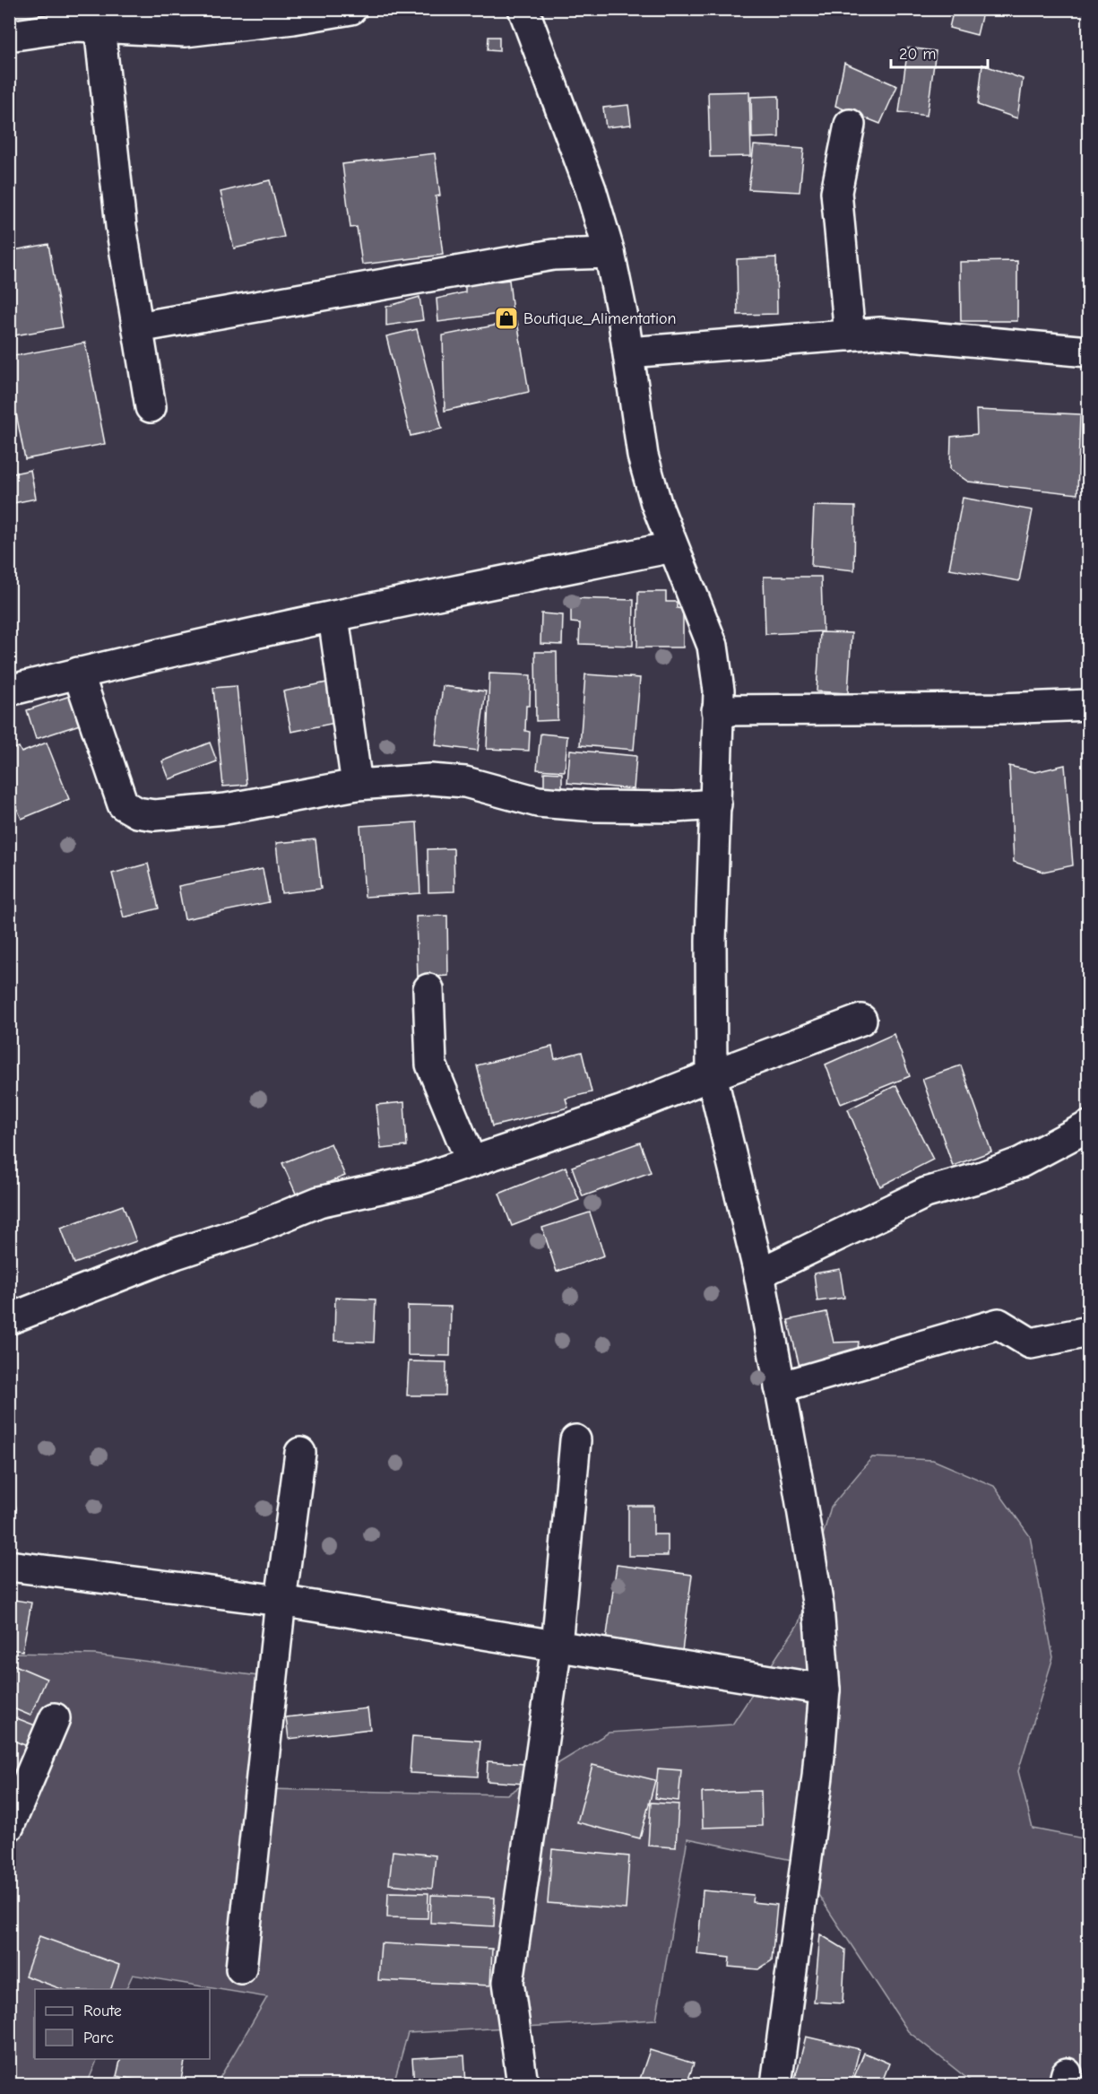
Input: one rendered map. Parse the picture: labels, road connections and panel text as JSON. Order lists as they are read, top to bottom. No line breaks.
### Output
{"places":{"shop":["Boutique_Alimentation"]},"legend":["Route","Parc"],"scale_bar":"20 m"}
